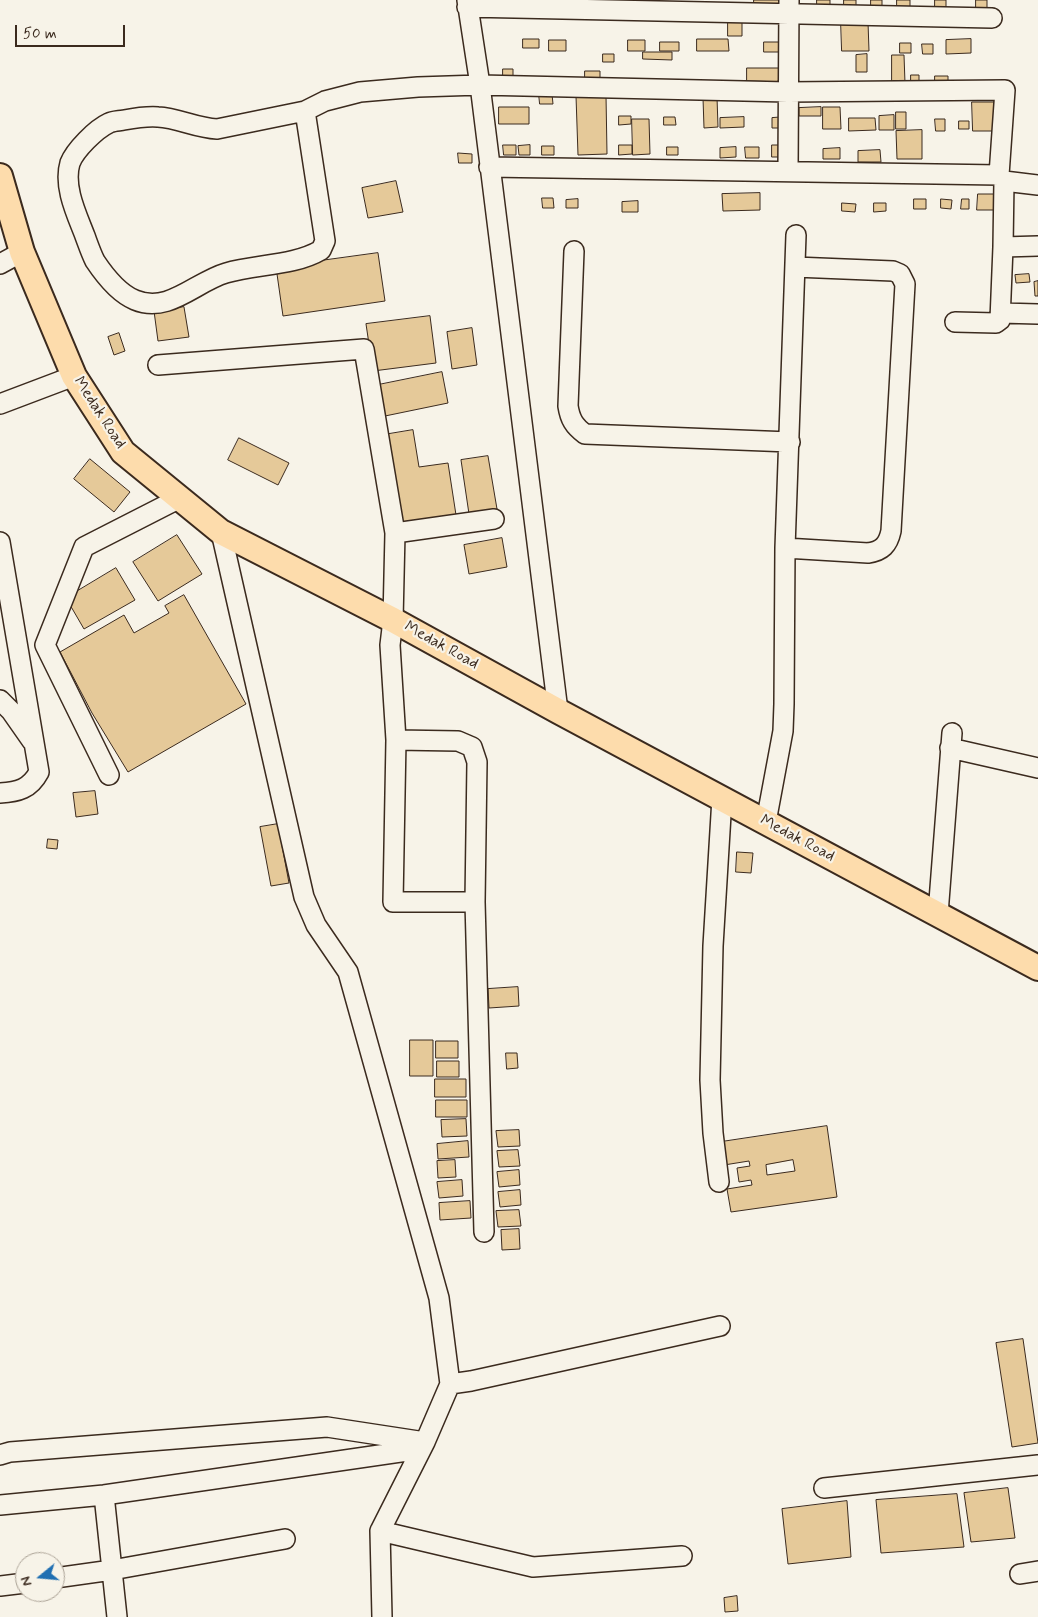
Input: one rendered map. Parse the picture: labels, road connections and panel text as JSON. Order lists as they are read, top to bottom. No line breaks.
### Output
{"streets":{"main road":["Medak Road"]},"scale_bar":"50 m","north":"left"}
